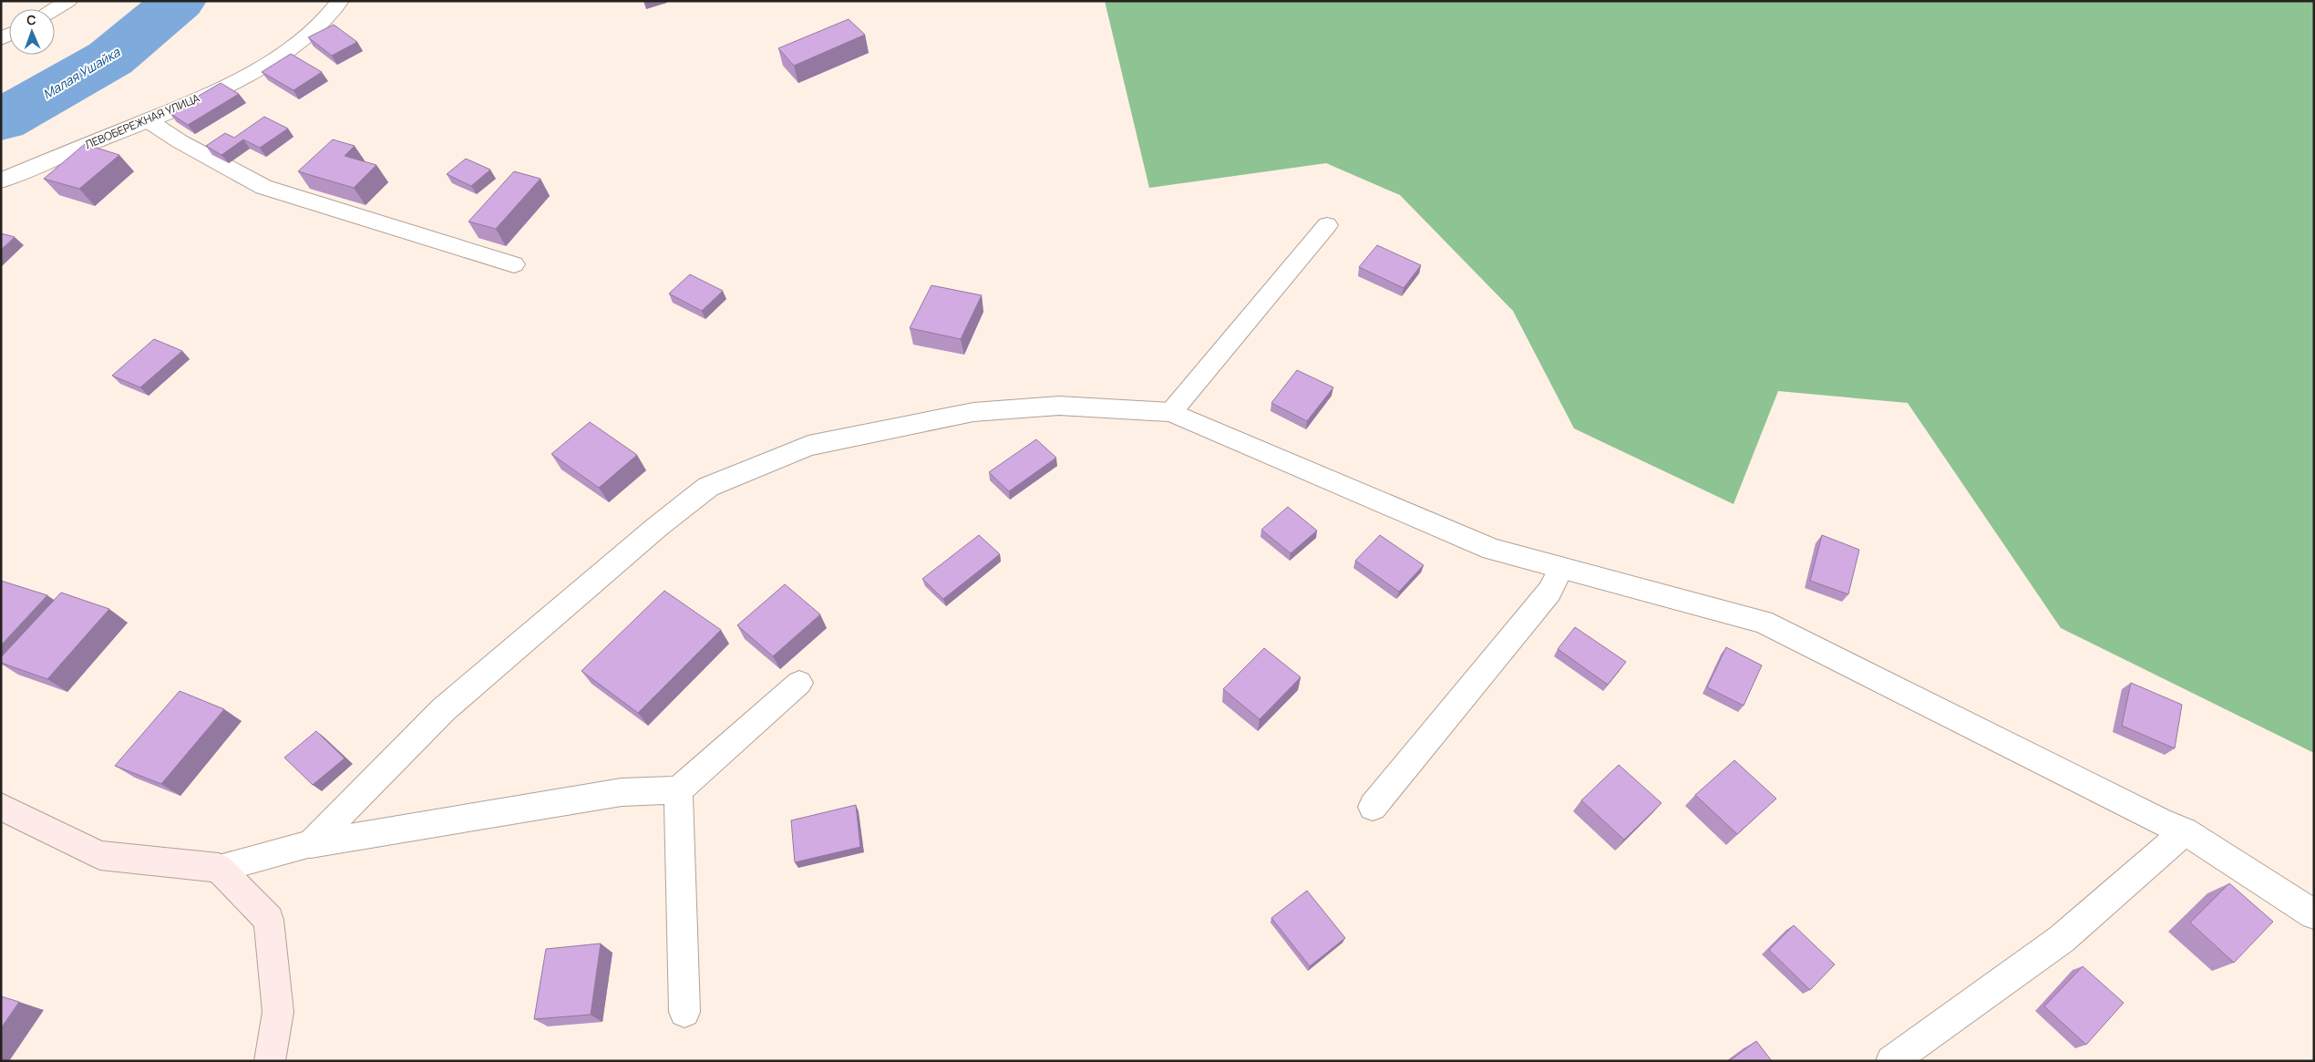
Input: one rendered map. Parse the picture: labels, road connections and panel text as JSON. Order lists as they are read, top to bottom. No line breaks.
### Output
{"streets":{"street":["ЛЕВОБЕРЕЖНАЯ УЛИЦА"]},"water":["Малая Ушайка"],"north":"top"}
